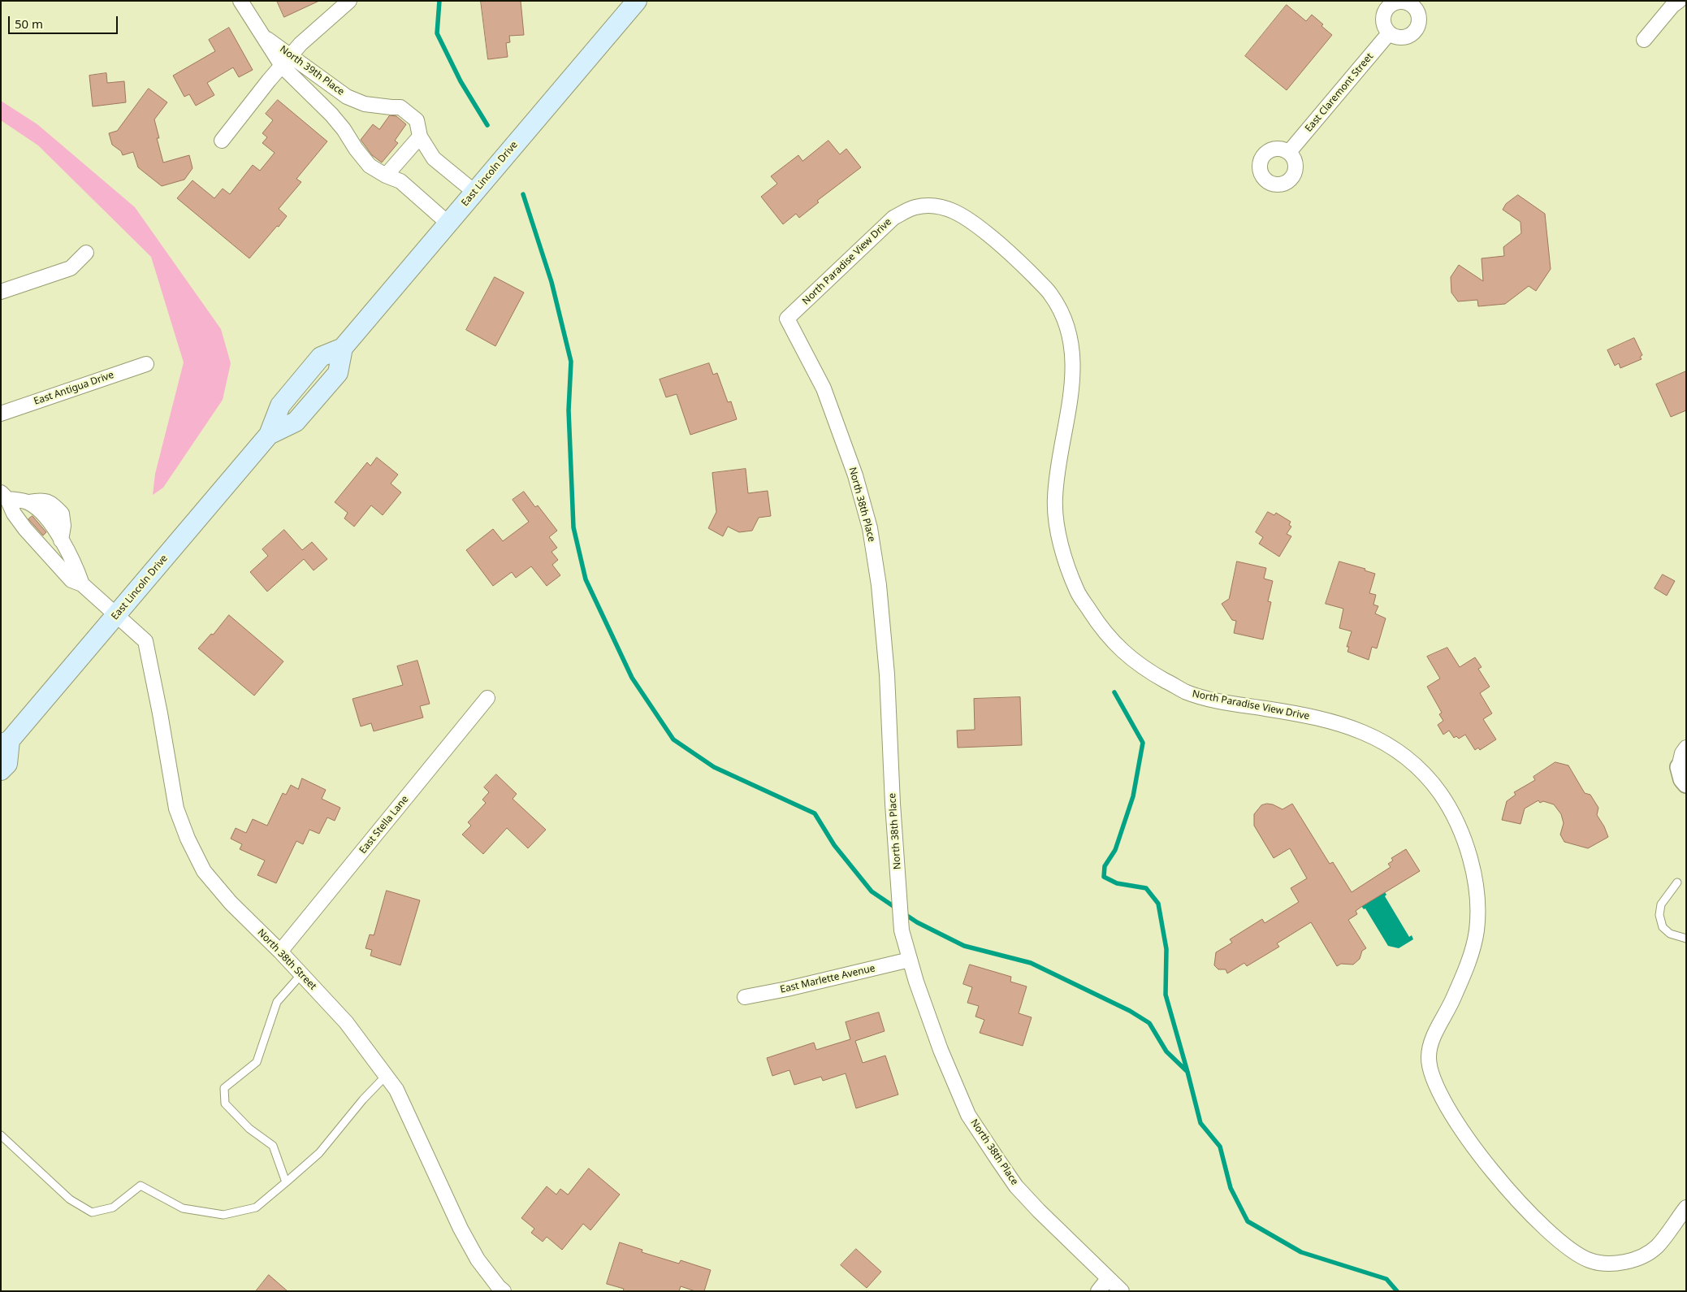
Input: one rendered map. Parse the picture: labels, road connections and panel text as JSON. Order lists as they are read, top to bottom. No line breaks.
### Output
{"streets":{"main road":["East Lincoln Drive"],"street":["North 39th Place","East Claremont Street","North Paradise View Drive","East Antigua Drive","North 38th Place","East Stella Lane","North 38th Street","East Marlette Avenue"]},"crossings":[["North 39th Place","East Lincoln Drive"],["East Lincoln Drive","North 38th Street"],["North Paradise View Drive","North 38th Place"],["North 38th Place","East Marlette Avenue"],["East Stella Lane","North 38th Street"]],"scale_bar":"50 m"}
